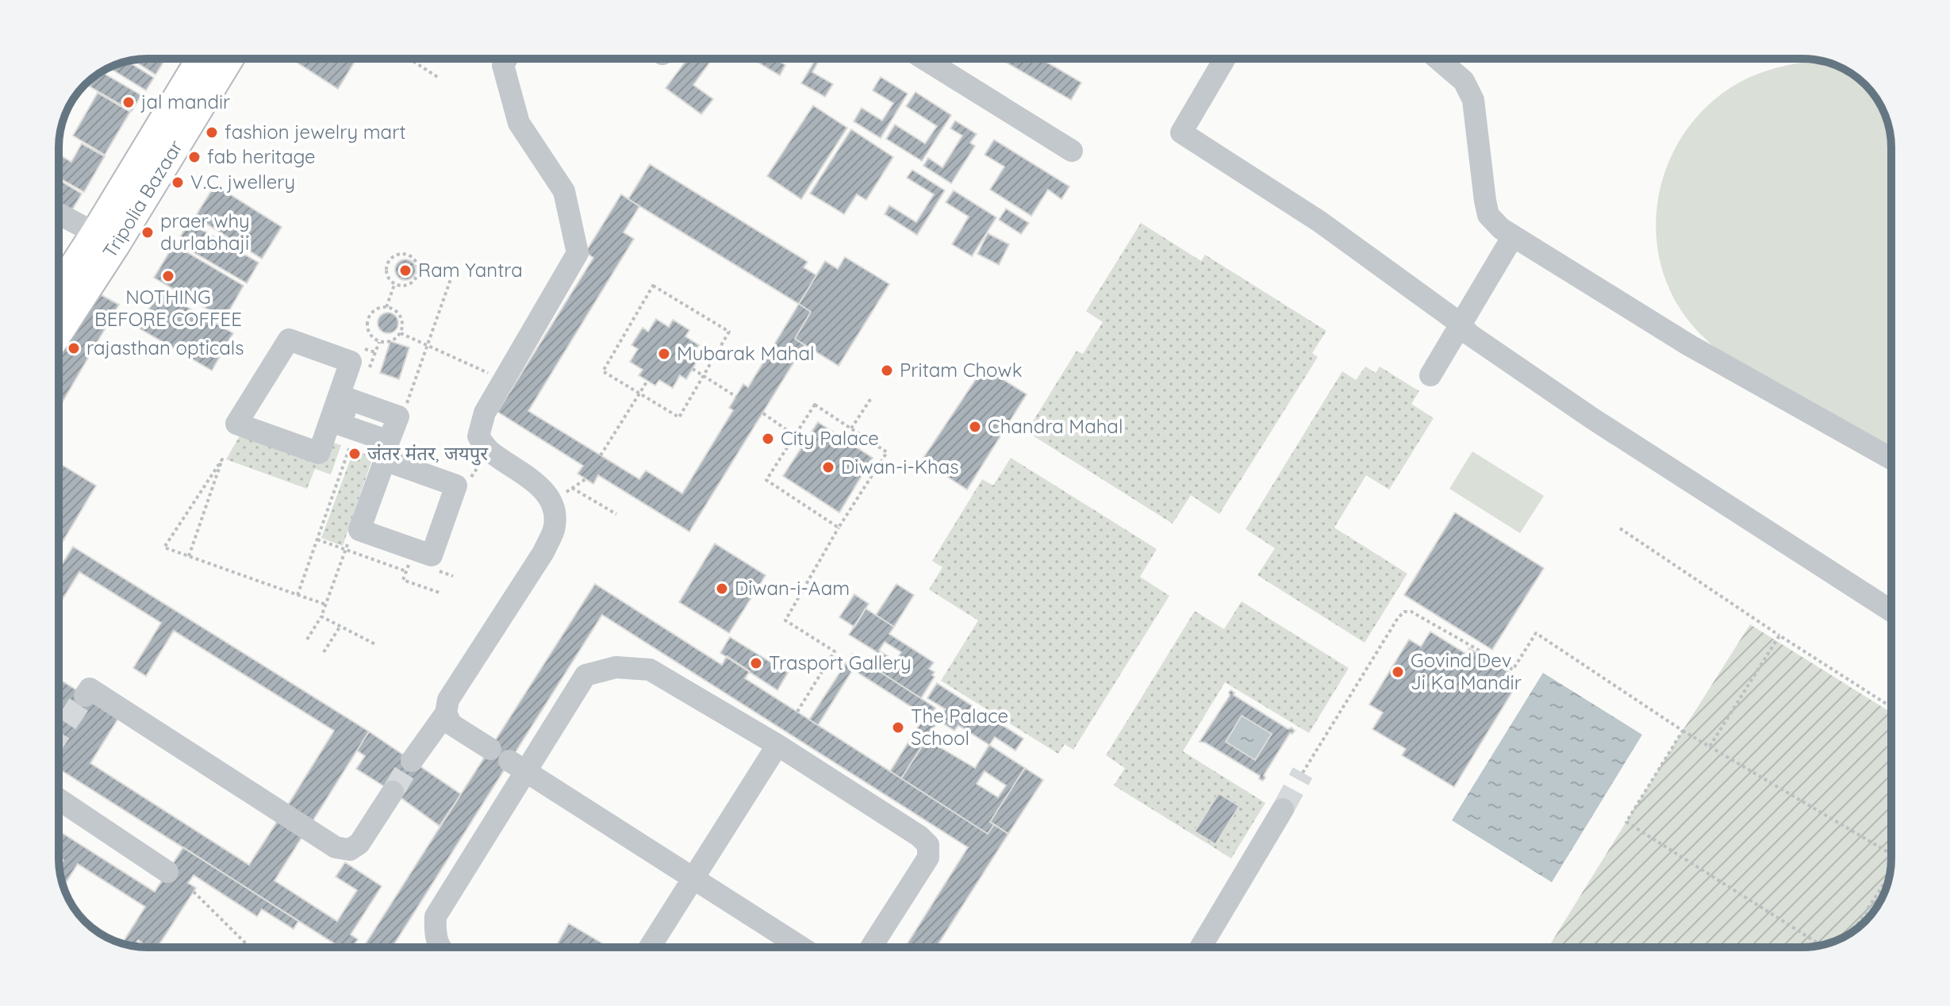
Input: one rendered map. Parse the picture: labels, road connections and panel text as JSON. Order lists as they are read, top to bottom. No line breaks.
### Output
{"streets":{"main road":["Tripolia Bazaar"]},"places":["jal mandir","fashion jewelry mart","fab heritage","V.C. jwellery","praer why durlabhaji","Ram Yantra","NOTHING BEFORE COFFEE","rajasthan opticals","Mubarak Mahal","Pritam Chowk","Chandra Mahal","City Palace","जंतर मंतर, जयपुर","Diwan-i-Khas","Diwan-i-Aam","Trasport Gallery","Govind Dev Ji Ka Mandir","The Palace School"]}
